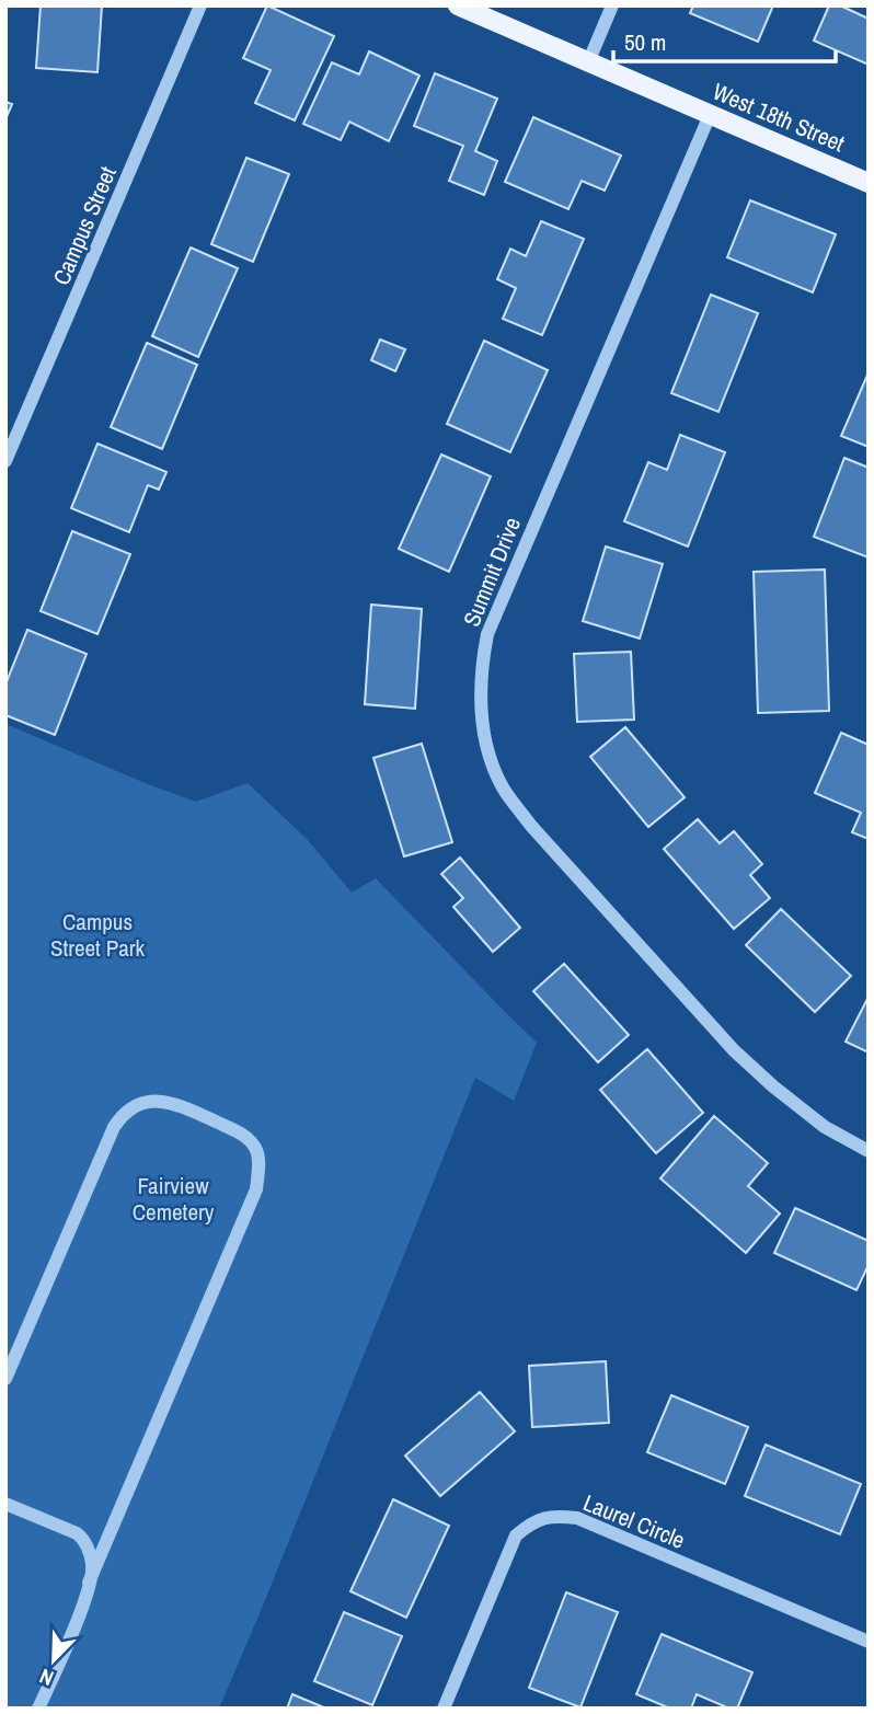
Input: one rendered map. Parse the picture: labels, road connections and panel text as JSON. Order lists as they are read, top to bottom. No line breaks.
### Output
{"streets":{"main road":["West 18th Street"],"street":["Campus Street","Summit Drive","Laurel Circle"]},"crossings":[["West 18th Street","Summit Drive"]],"parks":["Campus Street Park","Fairview Cemetery"],"scale_bar":"50 m","north":"bottom left"}
